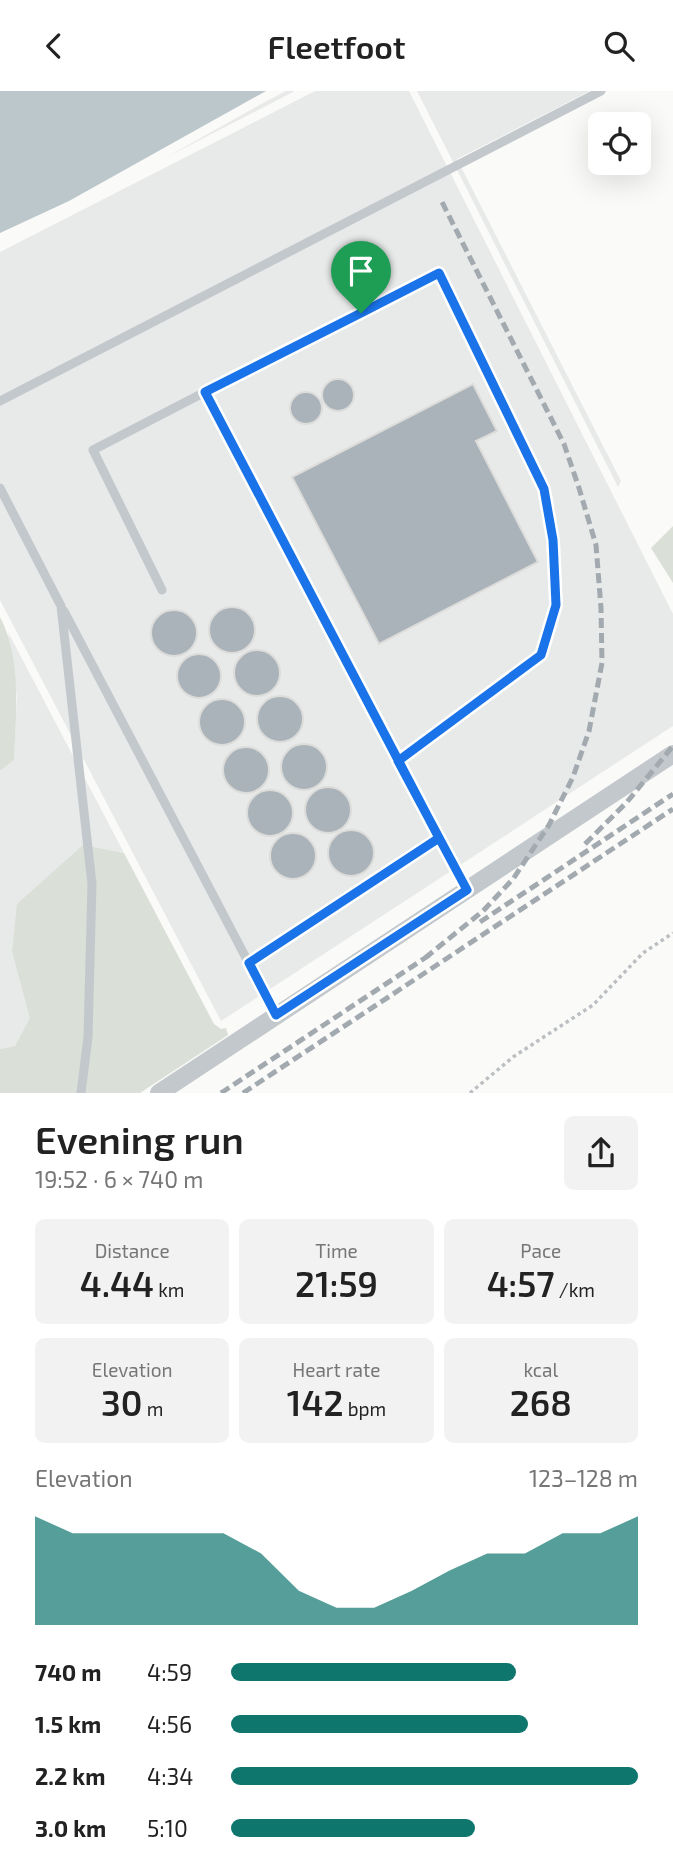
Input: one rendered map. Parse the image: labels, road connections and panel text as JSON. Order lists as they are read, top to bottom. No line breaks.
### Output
{"page":{"header":"Fleetfoot","heading":["Evening run","19:52 · 6 × 740 m"],"stats":[["Distance","4.44 km"],["Time","21:59"],["Pace","4:57 /km"],["Elevation","30 m"],["Heart rate","142 bpm"],["kcal","268"]],"chart":["Elevation","123–128 m"],"list":[{"name":"740 m","note":"4:59"},{"name":"1.5 km","note":"4:56"},{"name":"2.2 km","note":"4:34"},{"name":"3.0 km","note":"5:10"}]}}
